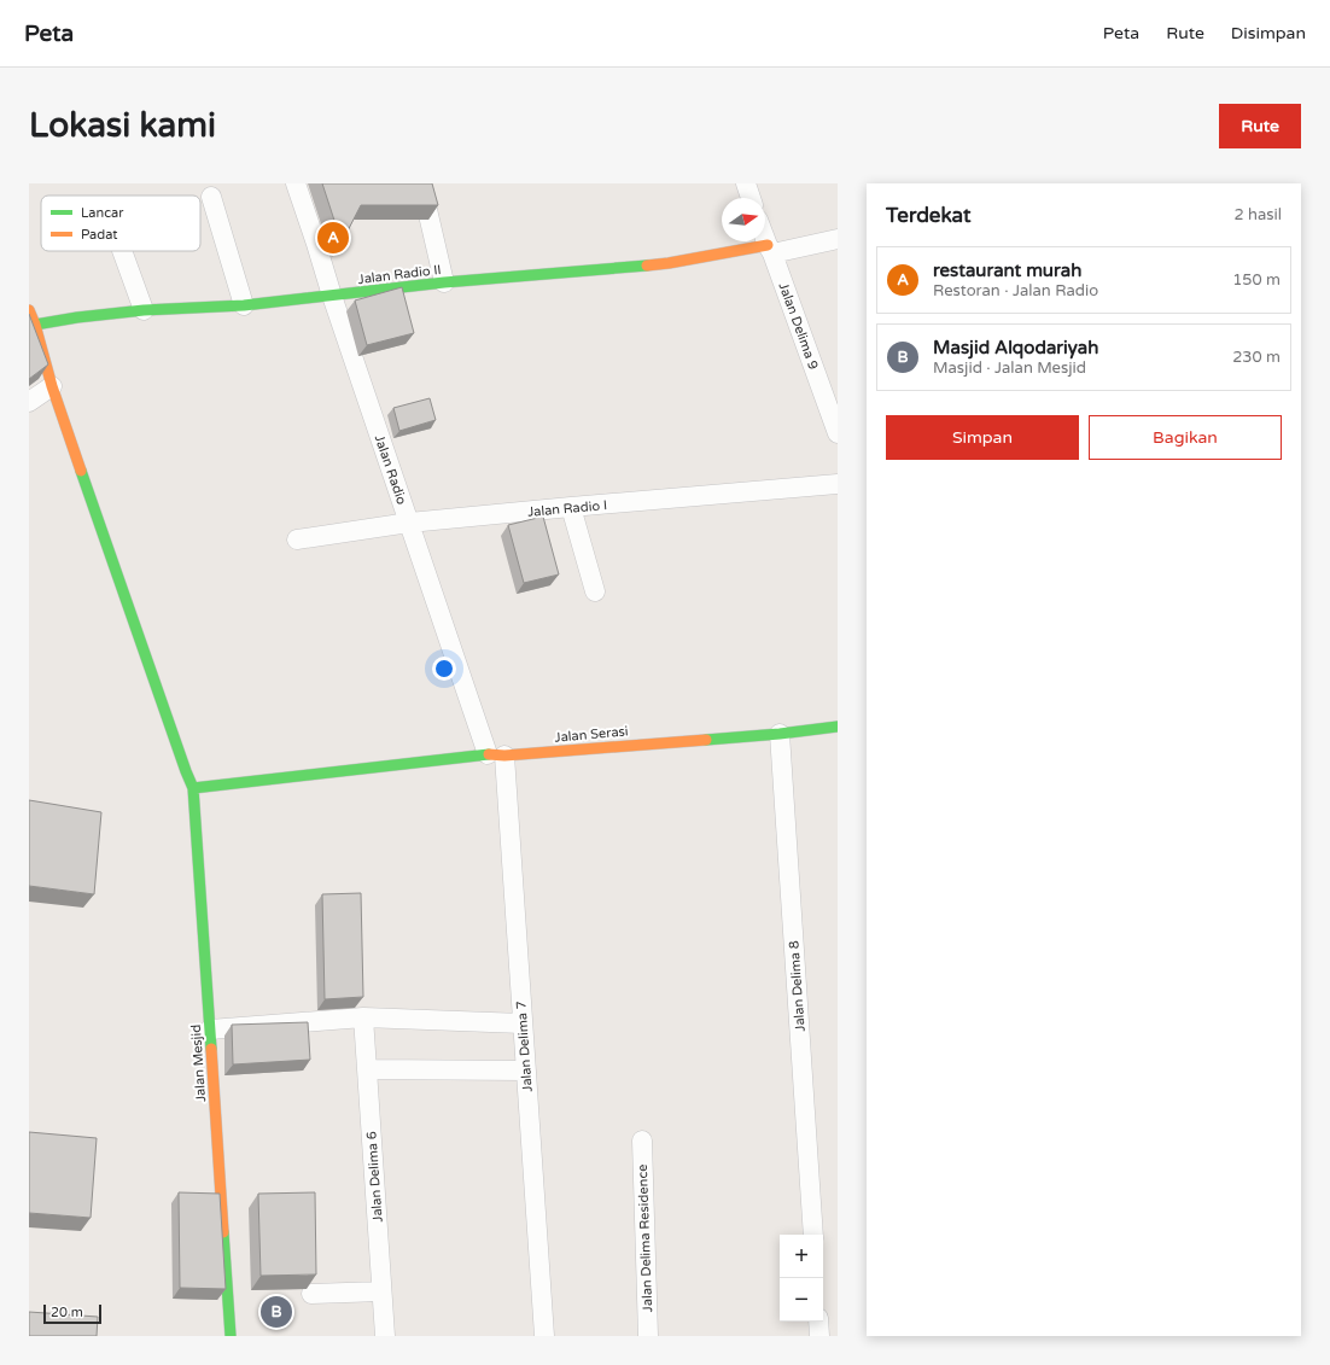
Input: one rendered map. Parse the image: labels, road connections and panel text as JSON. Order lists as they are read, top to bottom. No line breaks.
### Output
{"streets":{"street":["Jalan Radio II","Jalan Delima 9","Jalan Radio","Jalan Radio I","Jalan Serasi","Jalan Delima 8","Jalan Delima 7","Jalan Mesjid","Jalan Delima 6","Jalan Delima Residence"]},"crossings":[["Jalan Radio II","Jalan Delima 9"],["Jalan Radio II","Jalan Radio"],["Jalan Radio II","Jalan Mesjid"],["Jalan Radio","Jalan Radio I"],["Jalan Radio","Jalan Serasi"],["Jalan Radio","Jalan Delima 7"],["Jalan Serasi","Jalan Delima 8"],["Jalan Serasi","Jalan Delima 7"],["Jalan Serasi","Jalan Mesjid"]],"legend":["Lancar","Padat"],"scale_bar":"20 m","north":"right","page":{"header":"Peta","nav":["Peta","Rute","Disimpan"],"buttons":["Rute",["Simpan","Bagikan"]],"title":"Lokasi kami","heading":["Terdekat","2 hasil"],"pins":["A","B"],"list":[{"mark":"A","name":"restaurant murah","note":"Restoran · Jalan Radio","value":"150 m"},{"mark":"B","name":"Masjid Alqodariyah","note":"Masjid · Jalan Mesjid","value":"230 m"}],"map_buttons":["+","−"],"scale":"20 m"}}
